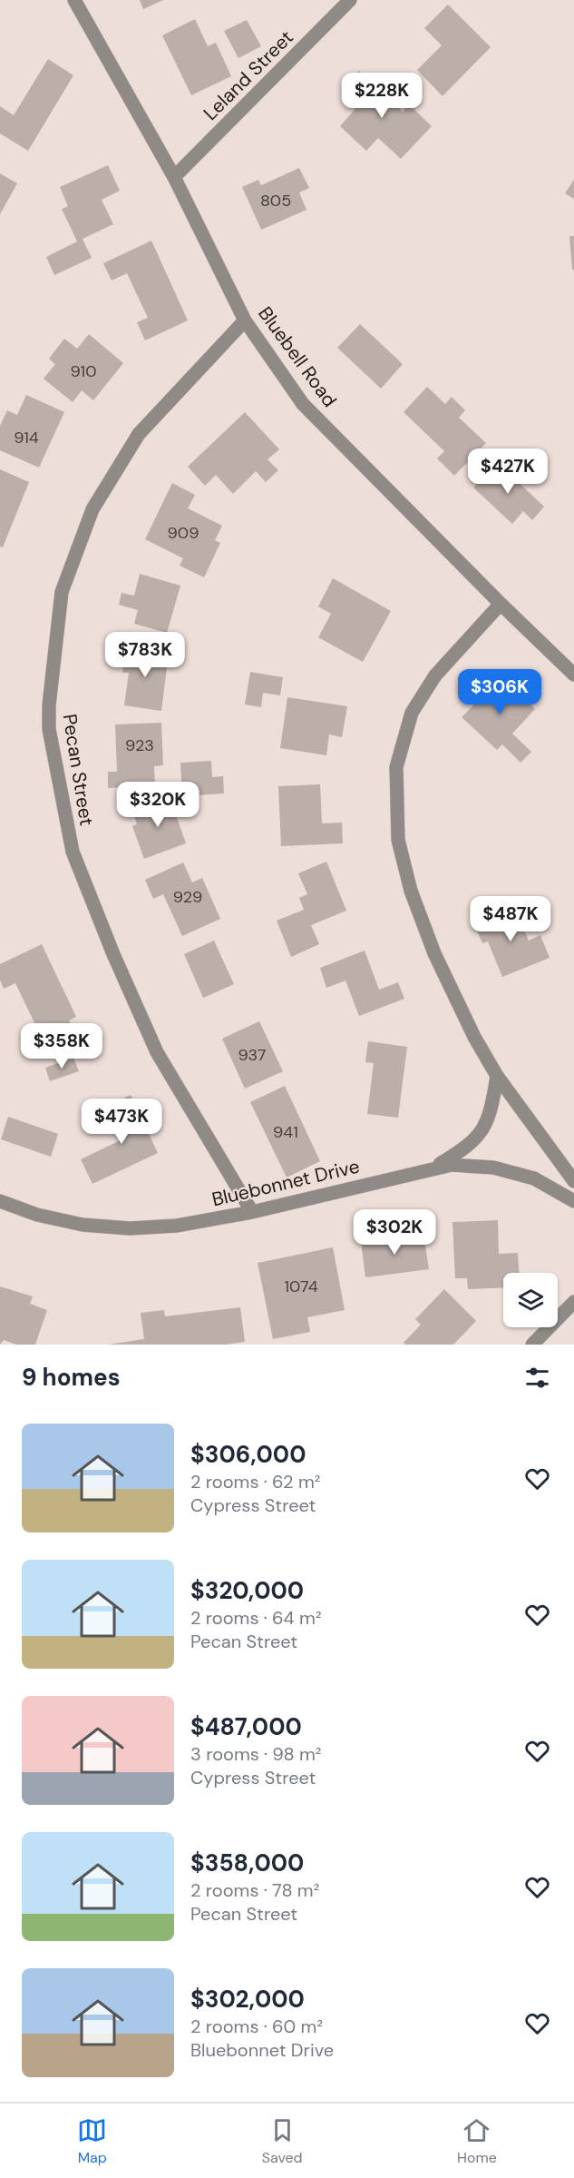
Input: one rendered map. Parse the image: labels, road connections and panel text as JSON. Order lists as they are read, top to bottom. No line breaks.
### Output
{"streets":{"street":["Leland Street","Bluebell Road","Pecan Street","Bluebonnet Drive"]},"crossings":[["Leland Street","Bluebell Road"],["Bluebell Road","Pecan Street"],["Pecan Street","Bluebonnet Drive"]],"house_numbers":["805","910","914","909","923","929","937","941","1074"],"page":{"price":["$228K","$427K","$783K","$306K","$320K","$487K","$358K","$473K","$302K"],"heading":"9 homes","list":[{"name":"$306,000","note":"2 rooms · 62 m² · Cypress Street"},{"name":"$320,000","note":"2 rooms · 64 m² · Pecan Street"},{"name":"$487,000","note":"3 rooms · 98 m² · Cypress Street"},{"name":"$358,000","note":"2 rooms · 78 m² · Pecan Street"},{"name":"$302,000","note":"2 rooms · 60 m² · Bluebonnet Drive"}],"tabs":["Map","Saved","Home"]}}
